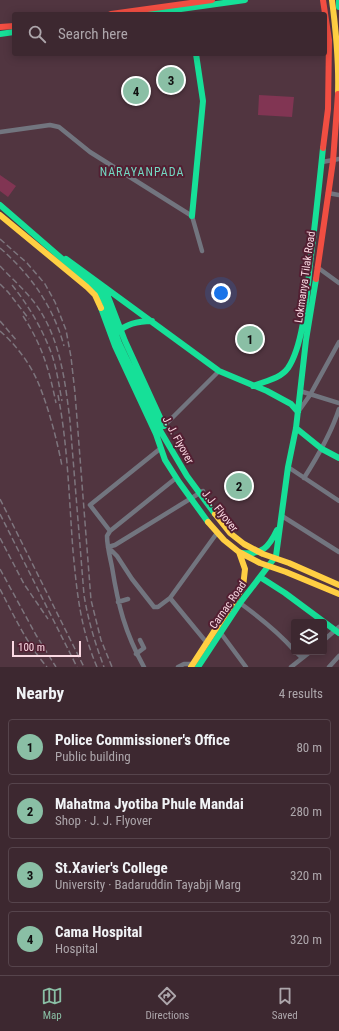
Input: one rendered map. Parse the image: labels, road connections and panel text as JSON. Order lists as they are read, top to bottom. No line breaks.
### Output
{"streets":{"main road":["Lokmanya Tilak Road","J. J. Flyover","J.J. Flyover","Carnac Road"]},"crossings":[["Lokmanya Tilak Road","Carnac Road"]],"districts":["NARAYANPADA"],"scale_bar":"100 m","page":{"search":"Search here","pins":["3","4","1","2"],"scale":"100 m","heading":["Nearby","4 results"],"list":[{"mark":"1","name":"Police Commissioner's Office","note":"Public building","value":"80 m"},{"mark":"2","name":"Mahatma Jyotiba Phule Mandai","note":"Shop · J. J. Flyover","value":"280 m"},{"mark":"3","name":"St.Xavier's College","note":"University · Badaruddin Tayabji Marg","value":"320 m"},{"mark":"4","name":"Cama Hospital","note":"Hospital","value":"320 m"}],"nav":["Map","Directions","Saved"]}}
